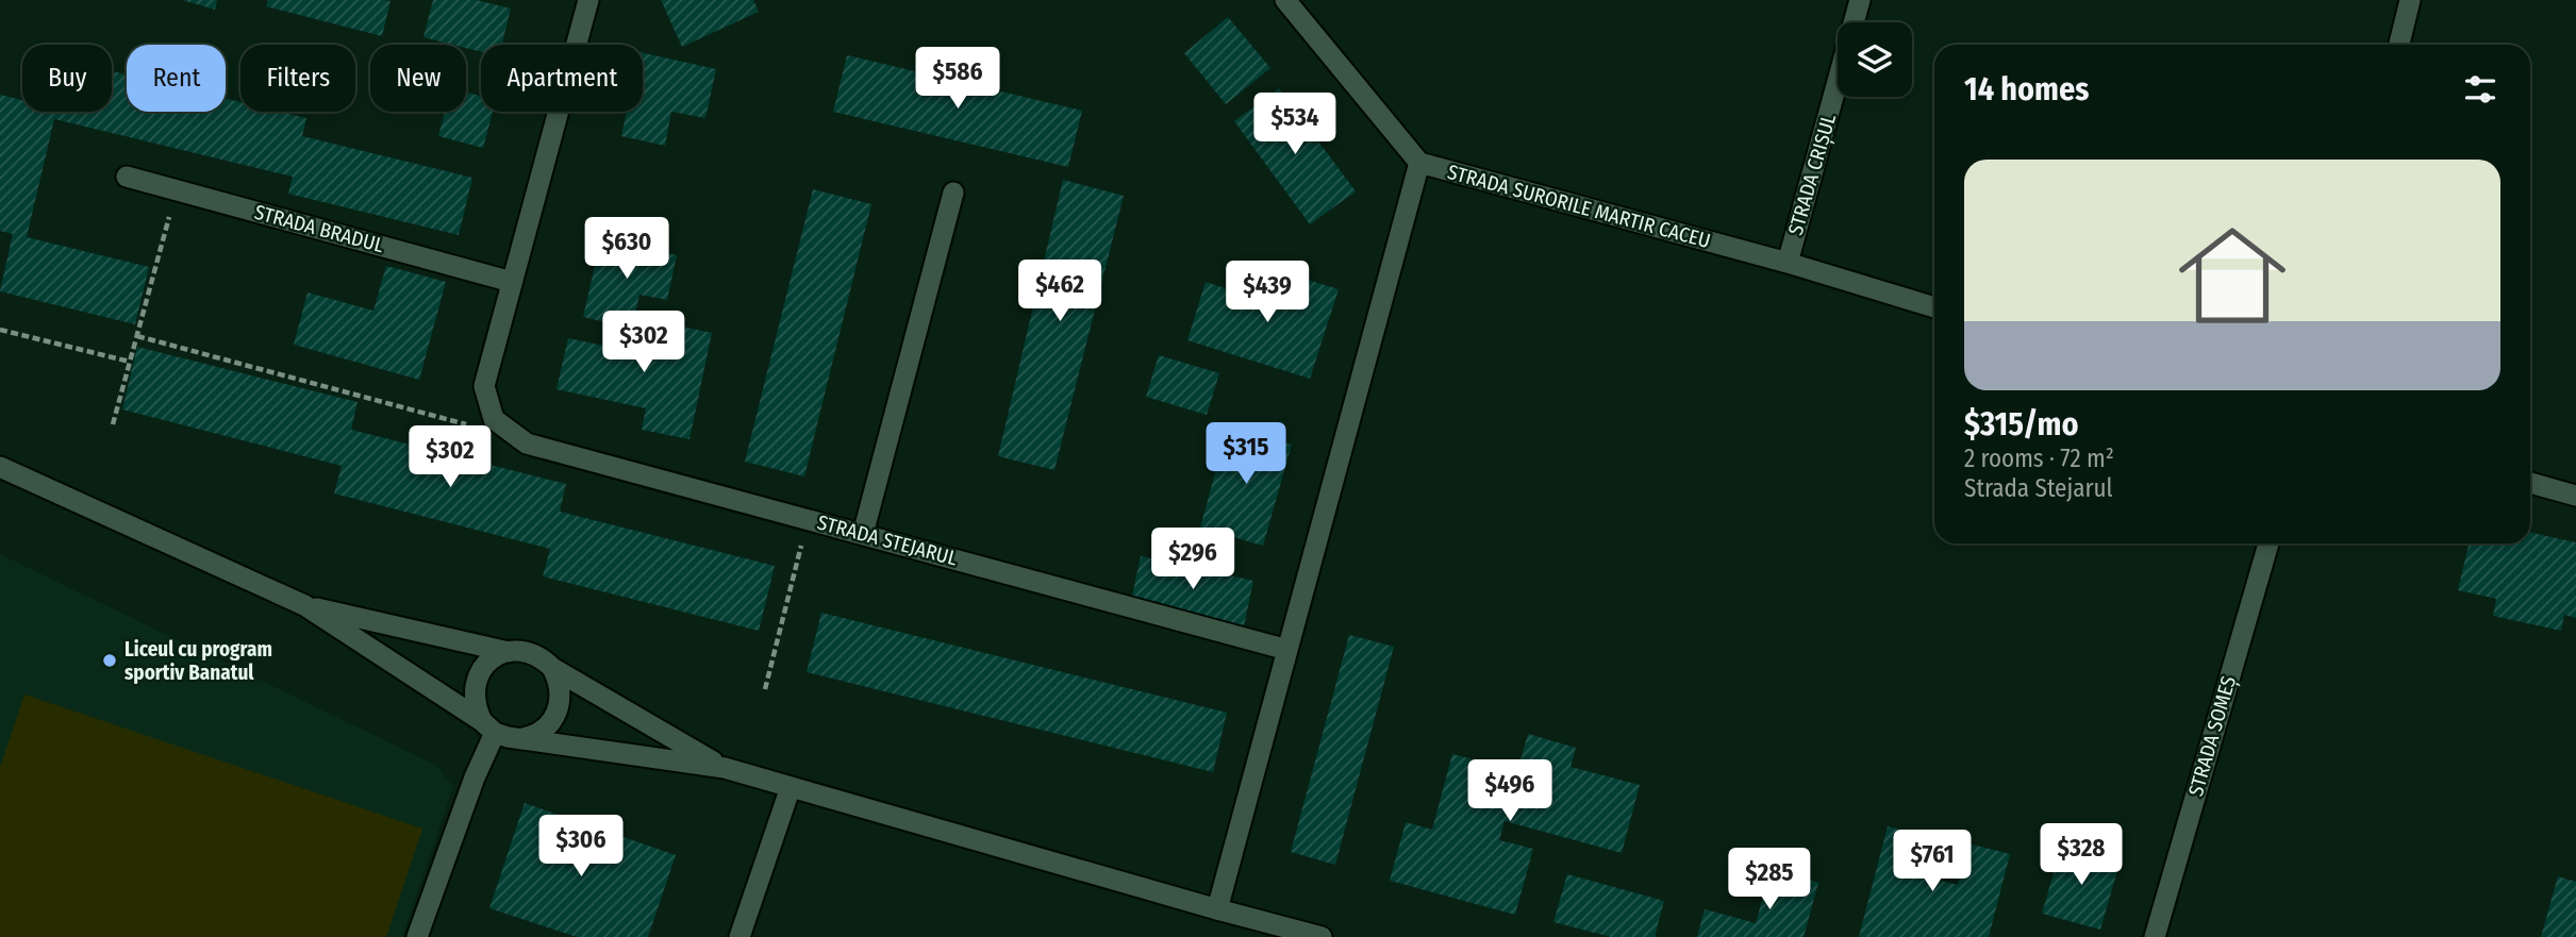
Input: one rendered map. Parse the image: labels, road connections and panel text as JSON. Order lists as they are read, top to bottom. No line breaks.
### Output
{"streets":{"street":["STRADA CRIȘUL","STRADA SURORILE MARTIR CACEU","STRADA BRADUL","STRADA STEJARUL","STRADA SOMEȘ"]},"crossings":[["STRADA CRIȘUL","STRADA SURORILE MARTIR CACEU"]],"places":["Liceul cu program sportiv Banatul"],"page":{"chip":["Buy","Rent","Filters","New","Apartment"],"heading":"14 homes","price":["$586","$534","$630","$462","$439","$302","$315","$302","$296","$496","$306","$328","$761","$285"],"list":[{"name":"$315/mo","note":"2 rooms · 72 m² · Strada Stejarul"}]}}
